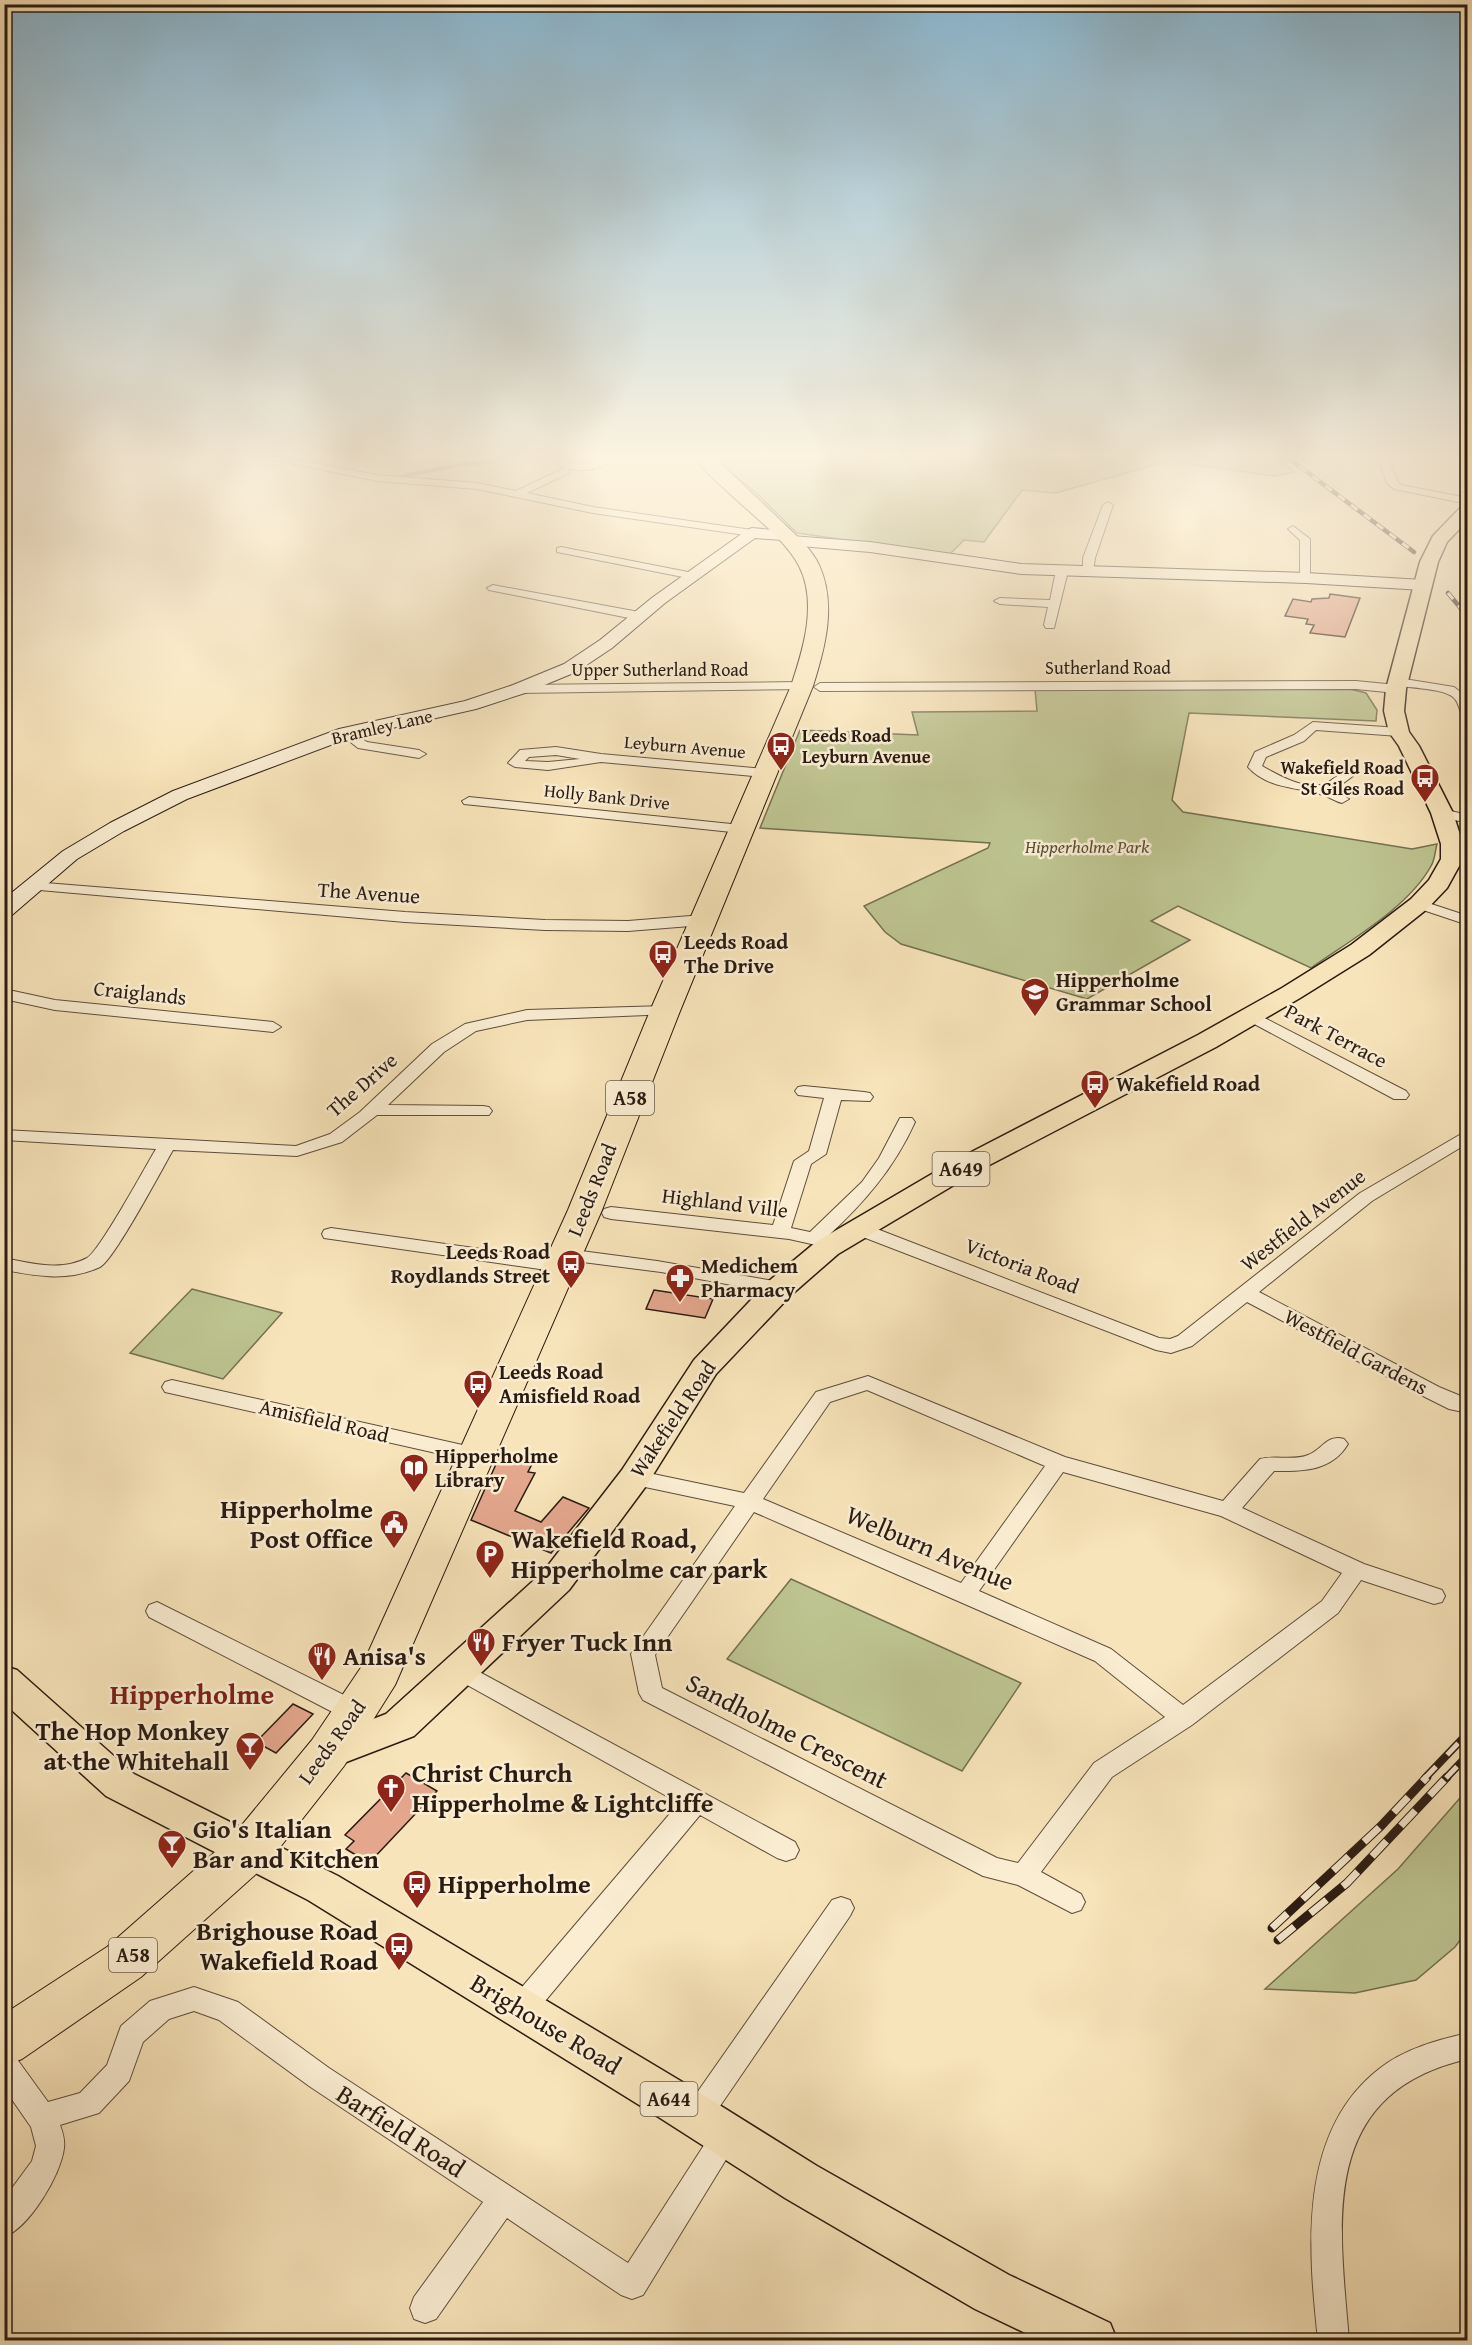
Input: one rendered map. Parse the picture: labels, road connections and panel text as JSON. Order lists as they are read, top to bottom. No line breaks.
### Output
{"streets":{"highway":["A58","Leeds Road"],"main road":["A649","Wakefield Road","Brighouse Road","A644"],"street":["Sutherland Road","Upper Sutherland Road","Bramley Lane","Leyburn Avenue","Holly Bank Drive","The Avenue","Craiglands","Park Terrace","The Drive","Highland Ville","Westfield Avenue","Victoria Road","Westfield Gardens","Amisfield Road","Welburn Avenue","Sandholme Crescent","Barfield Road"]},"crossings":[["Sutherland Road","Upper Sutherland Road"],["Sutherland Road","Leeds Road"],["Sutherland Road","Wakefield Road"],["Upper Sutherland Road","Bramley Lane"],["Upper Sutherland Road","Leeds Road"],["Bramley Lane","The Avenue"],["Leyburn Avenue","Leeds Road"],["Holly Bank Drive","Leeds Road"],["The Avenue","Leeds Road"],["Park Terrace","Wakefield Road"],["The Drive","Leeds Road"],["A58","Leeds Road"],["A58","Brighouse Road"],["A58","A644"],["Leeds Road","Wakefield Road"],["Leeds Road","Amisfield Road"],["Leeds Road","Brighouse Road"],["Leeds Road","A644"],["Highland Ville","Victoria Road"],["Highland Ville","Wakefield Road"],["Westfield Avenue","Victoria Road"],["Westfield Avenue","Westfield Gardens"],["Victoria Road","Wakefield Road"],["Wakefield Road","Welburn Avenue"],["Welburn Avenue","Sandholme Crescent"],["Brighouse Road","A644"],["Brighouse Road","Barfield Road"]],"districts":["Hipperholme"],"parks":["Hipperholme Park"],"places":{"bus stop":["Leeds Road Leyburn Avenue","Wakefield Road St Giles Road","Leeds Road The Drive","Wakefield Road","Leeds Road Roydlands Street","Leeds Road Amisfield Road","Hipperholme","Brighouse Road Wakefield Road"],"school or university":["Hipperholme Grammar School"],"pharmacy":["Medichem Pharmacy"],"library":["Hipperholme Library"],"public building":["Hipperholme Post Office"],"parking":["Wakefield Road, Hipperholme car park"],"restaurant":["Fryer Tuck Inn","Anisa's"],"bar":["The Hop Monkey at the Whitehall","Gio's Italian Bar and Kitchen"],"church":["Christ Church Hipperholme & Lightcliffe"]}}
